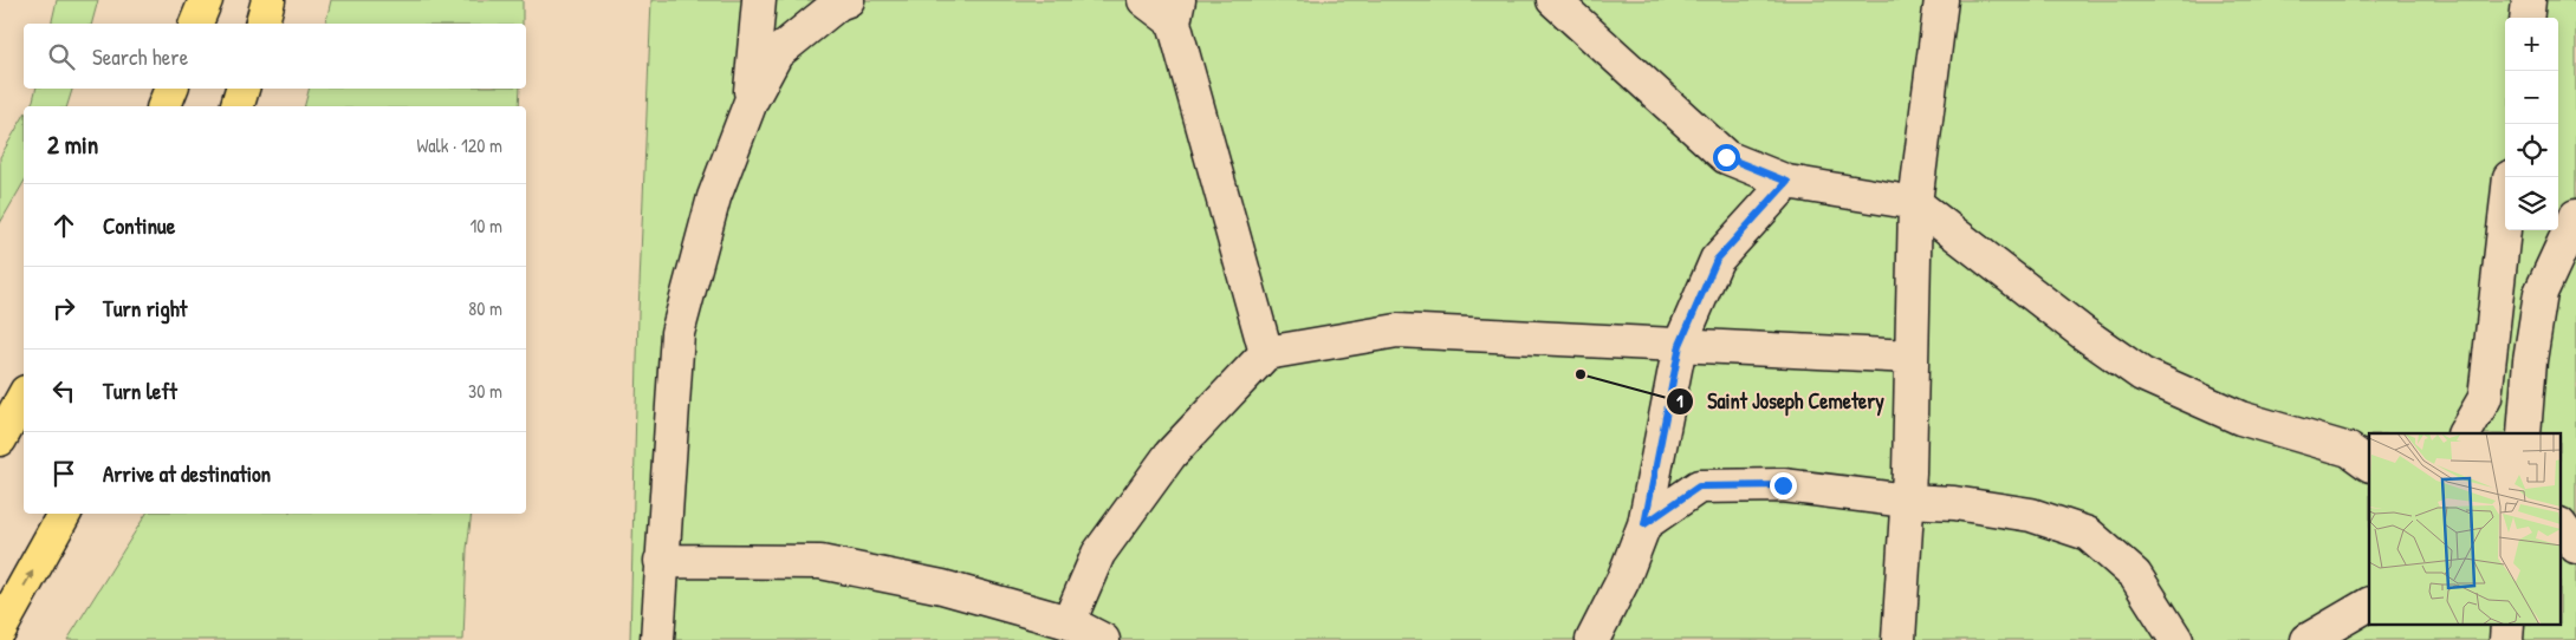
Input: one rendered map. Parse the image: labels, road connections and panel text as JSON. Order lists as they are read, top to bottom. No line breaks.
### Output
{"places":["Saint Joseph Cemetery"],"page":{"map_buttons":["+","−"],"search":"Search here","heading":["2 min","Walk · 120 m"],"list":[["Continue","10 m"],["Turn right","80 m"],["Turn left","30 m"],"Arrive at destination"]}}
